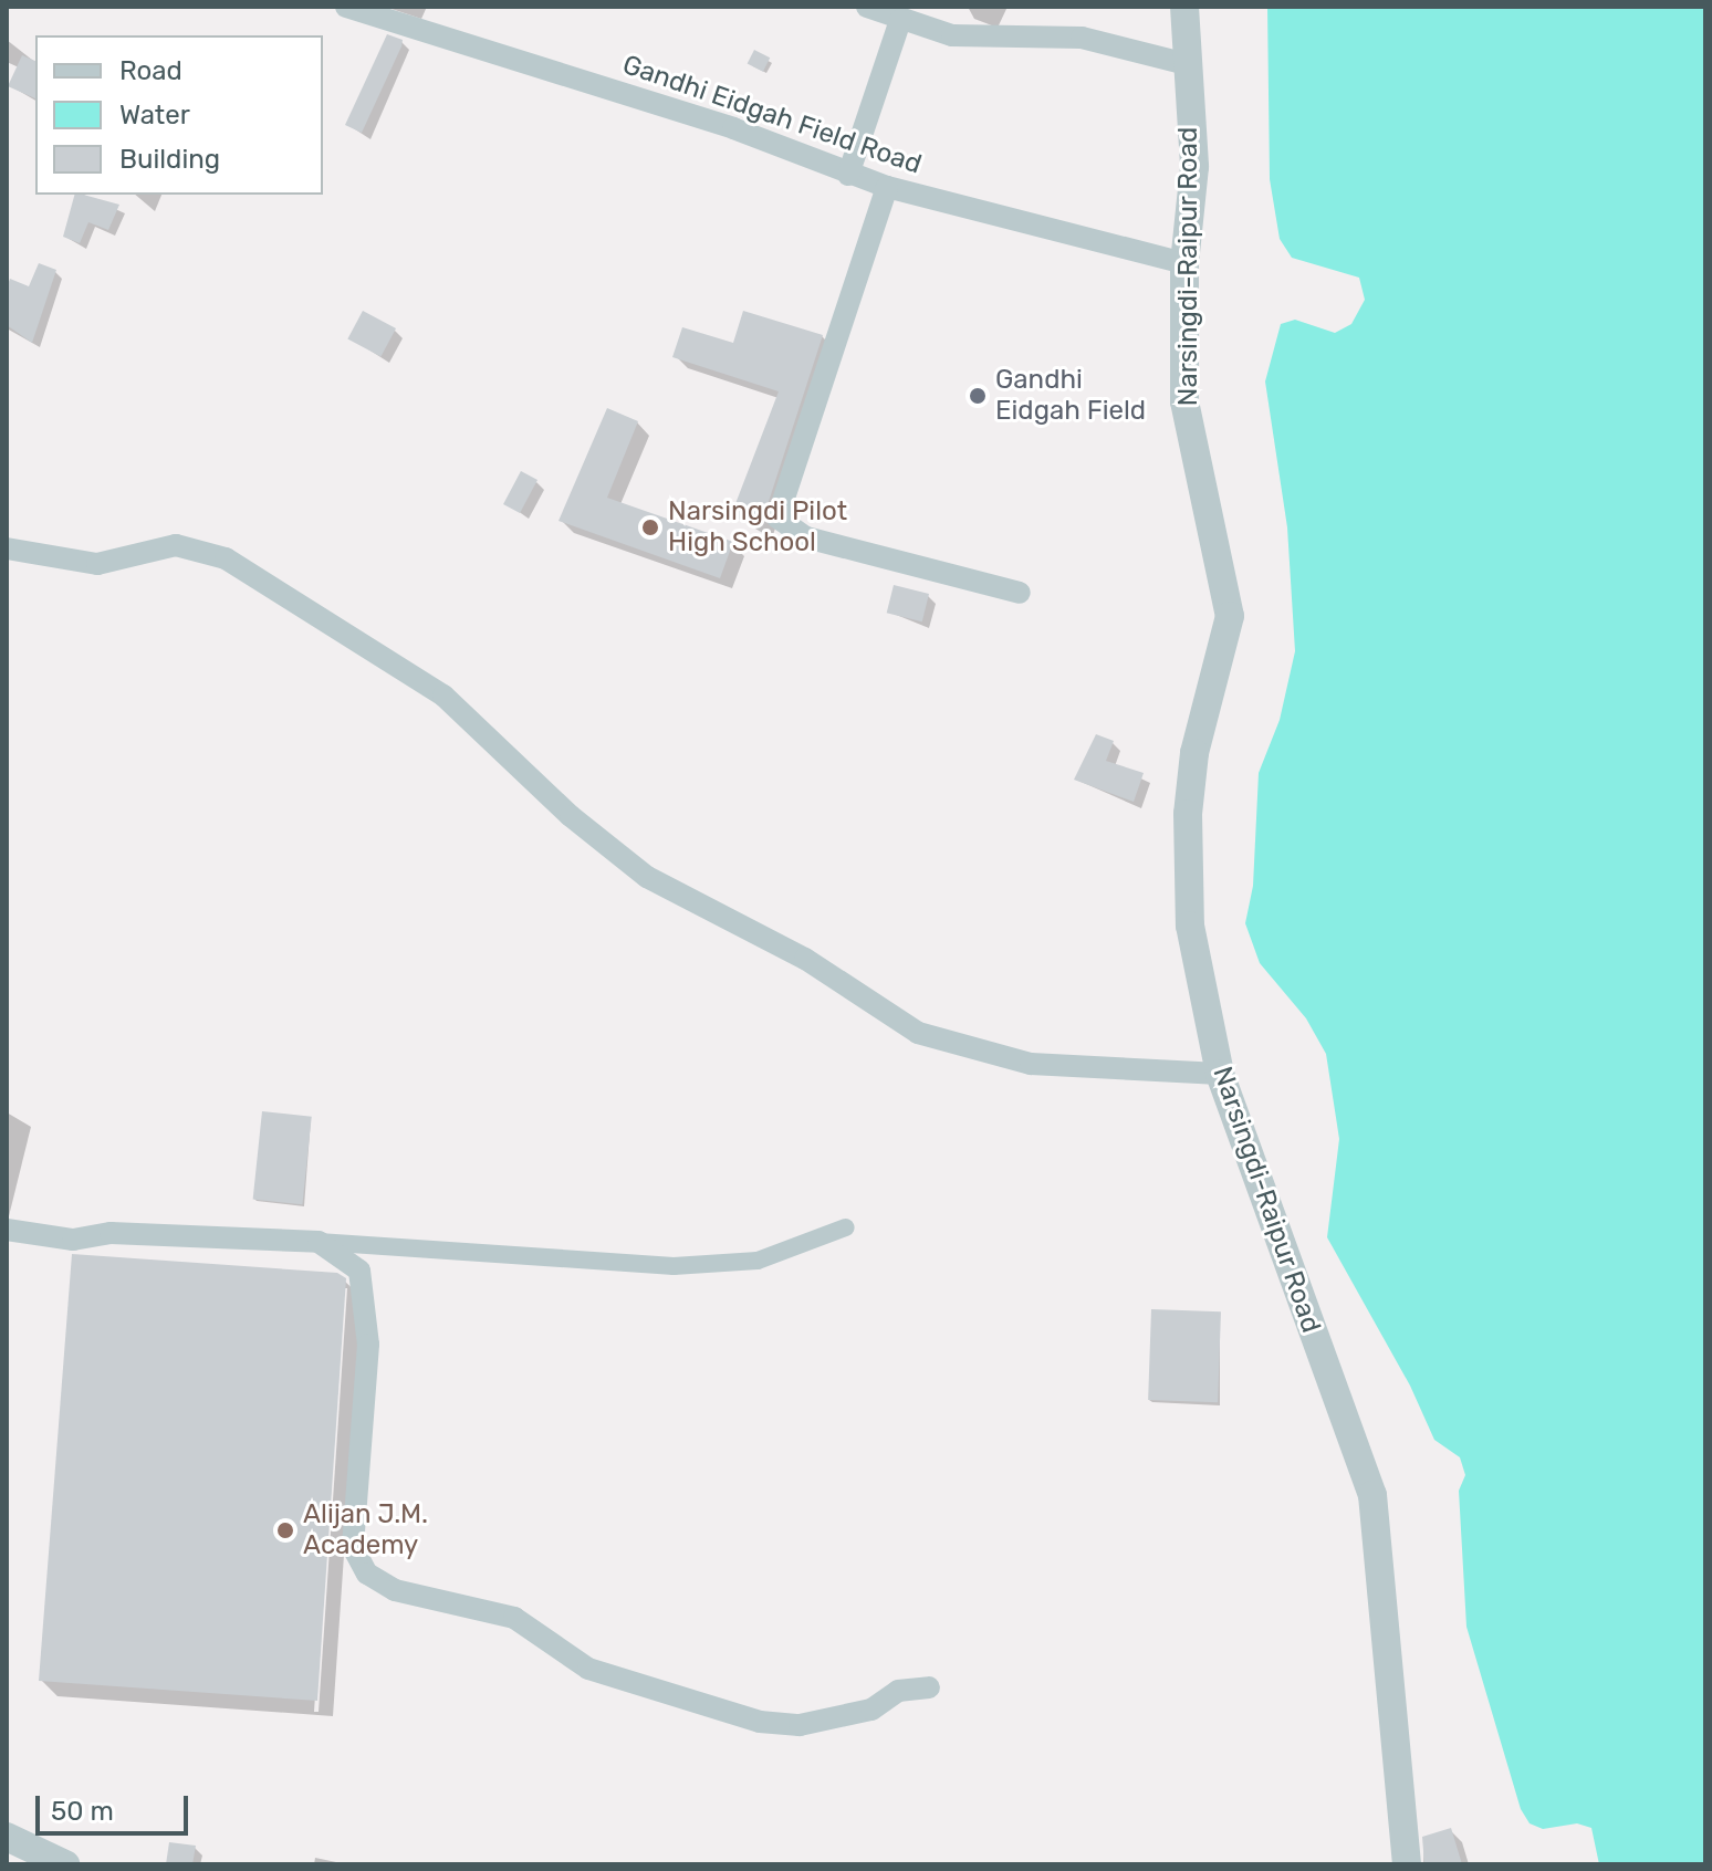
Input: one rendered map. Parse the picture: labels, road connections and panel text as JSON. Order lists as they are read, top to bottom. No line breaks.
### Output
{"streets":{"street":["Gandhi Eidgah Field Road","Narsingdi-Raipur Road"]},"crossings":[["Gandhi Eidgah Field Road","Narsingdi-Raipur Road"]],"places":["Gandhi Eidgah Field","Narsingdi Pilot High School","Alijan J.M. Academy"],"legend":["Road","Water","Building"],"scale_bar":"50 m"}
